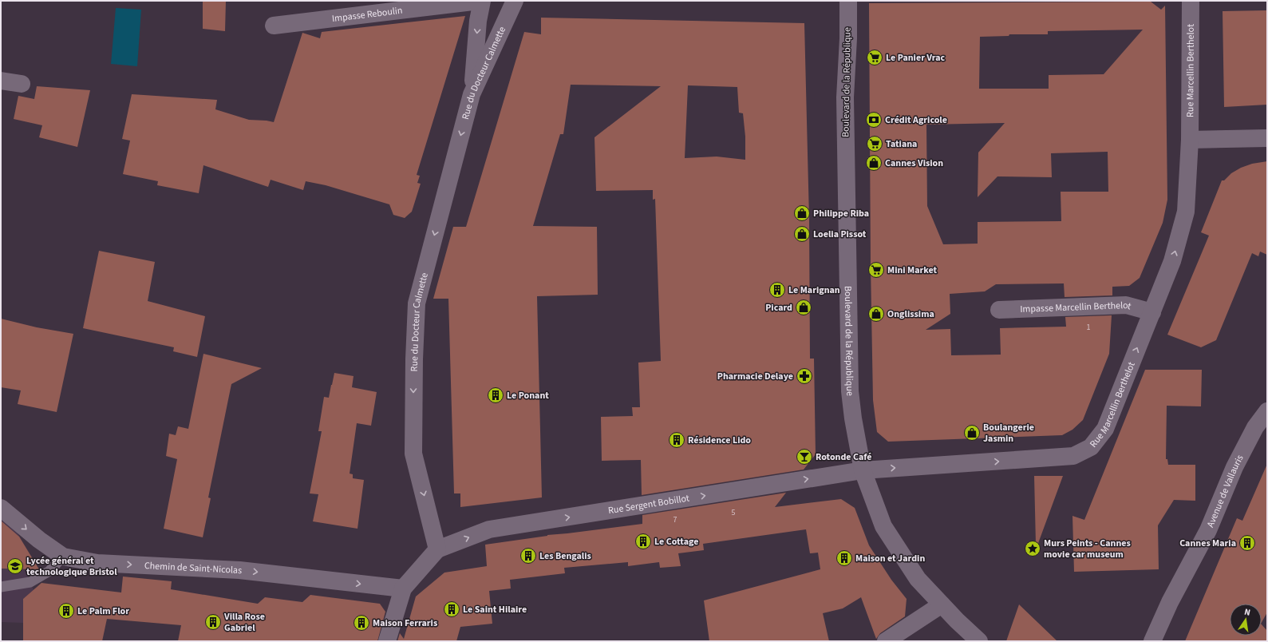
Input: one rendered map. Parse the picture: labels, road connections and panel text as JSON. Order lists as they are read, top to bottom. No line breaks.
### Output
{"streets":{"street":["Impasse Reboulin","Rue Marcellin Berthelot","Rue du Docteur Calmette","Boulevard de la République","Impasse Marcellin Berthelot","Avenue de Vallauris","Rue Sergent Bobillot","Chemin de Saint-Nicolas"]},"crossings":[["Rue Marcellin Berthelot","Boulevard de la République"],["Rue Marcellin Berthelot","Impasse Marcellin Berthelot"],["Rue Marcellin Berthelot","Rue Sergent Bobillot"],["Rue du Docteur Calmette","Rue Sergent Bobillot"],["Boulevard de la République","Rue Sergent Bobillot"]],"one_way":["Rue Marcellin Berthelot","Rue du Docteur Calmette","Rue Sergent Bobillot","Chemin de Saint-Nicolas"],"places":{"supermarket":["Le Panier Vrac","Tatiana","Mini Market"],"bank":["Crédit Agricole"],"shop":["Cannes Vision","Philippe Riba","Loelia Pissot","Picard","Onglissima","Boulangerie Jasmin"],"building":["Le Marignan","Le Ponant","Résidence Lido","Le Cottage","Cannes Maria","Les Bengalis","Maison et Jardin","Le Saint Hilaire","Le Palm Flor","Villa Rose Gabriel","Maison Ferraris"],"pharmacy":["Pharmacie Delaye"],"bar":["Rotonde Café"],"place":["Murs Peints - Cannes movie car museum"],"school or university":["Lycée général et technologique Bristol"]},"house_numbers":["1","5","7"],"north":"top"}
